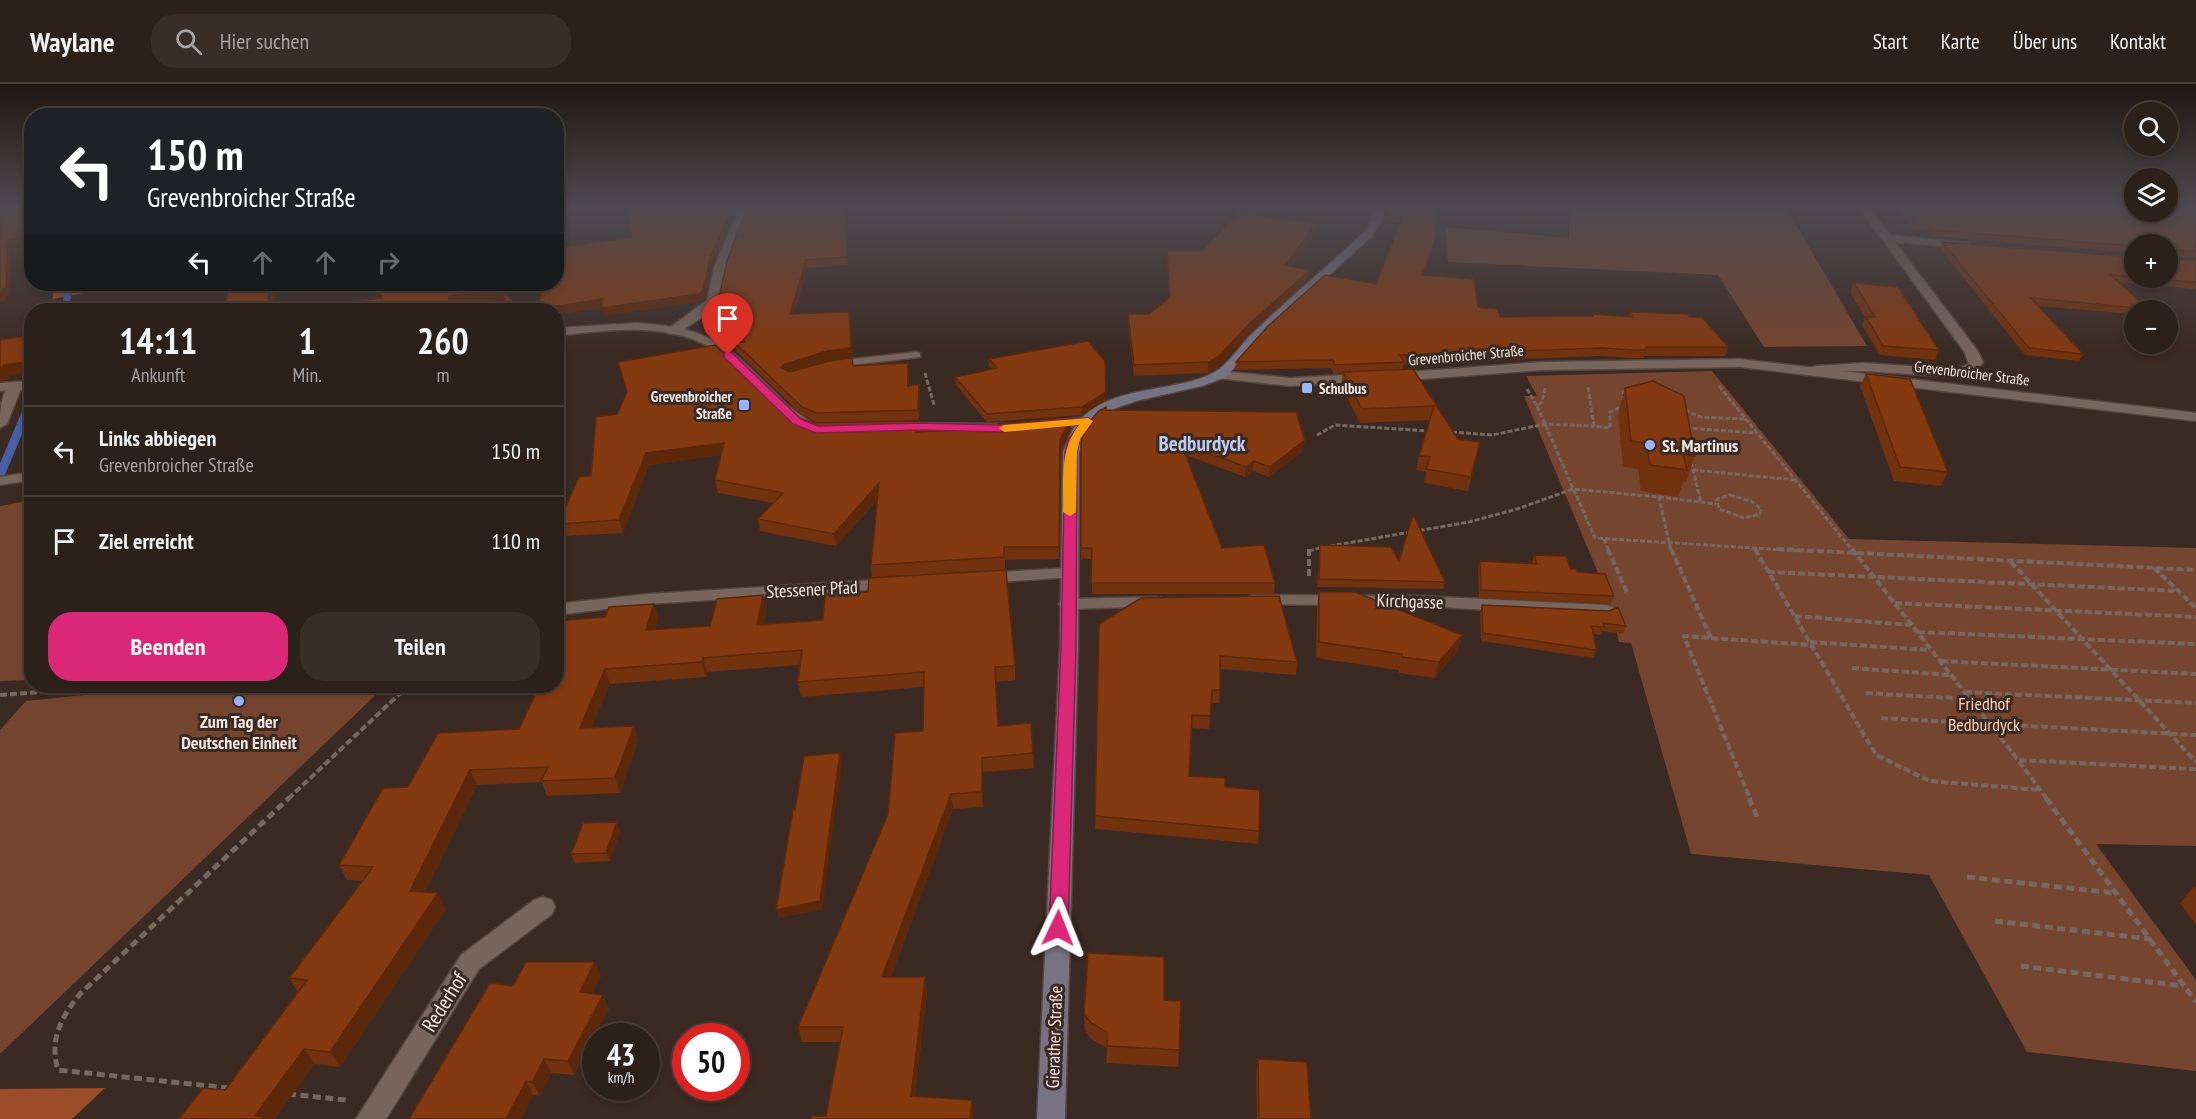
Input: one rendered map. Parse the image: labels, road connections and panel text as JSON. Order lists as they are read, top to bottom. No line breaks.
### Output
{"streets":{"main road":["Grevenbroicher Straße","Gierather Straße"],"street":["Stessener Pfad","Kirchgasse","Rederhof"]},"crossings":[["Grevenbroicher Straße","Gierather Straße"]],"districts":["Bedburdyck"],"parks":["Friedhof Bedburdyck"],"places":{"transit":["Schulbus","Grevenbroicher Straße"],"other":["St. Martinus","Zum Tag der Deutschen Einheit"]},"page":{"header":"Waylane","search":"Hier suchen","nav":["Start","Karte","Über uns","Kontakt"],"map_buttons":["+","−"],"turn":["150 m","Grevenbroicher Straße"],"eta":["14:11","Ankunft","1","Min.","260","m"],"list":[{"name":"Links abbiegen","note":"Grevenbroicher Straße","value":"150 m"},{"name":"Ziel erreicht","value":"110 m"}],"buttons":["Beenden","Teilen"],"speed":"43 km/h","limit":"50"}}
